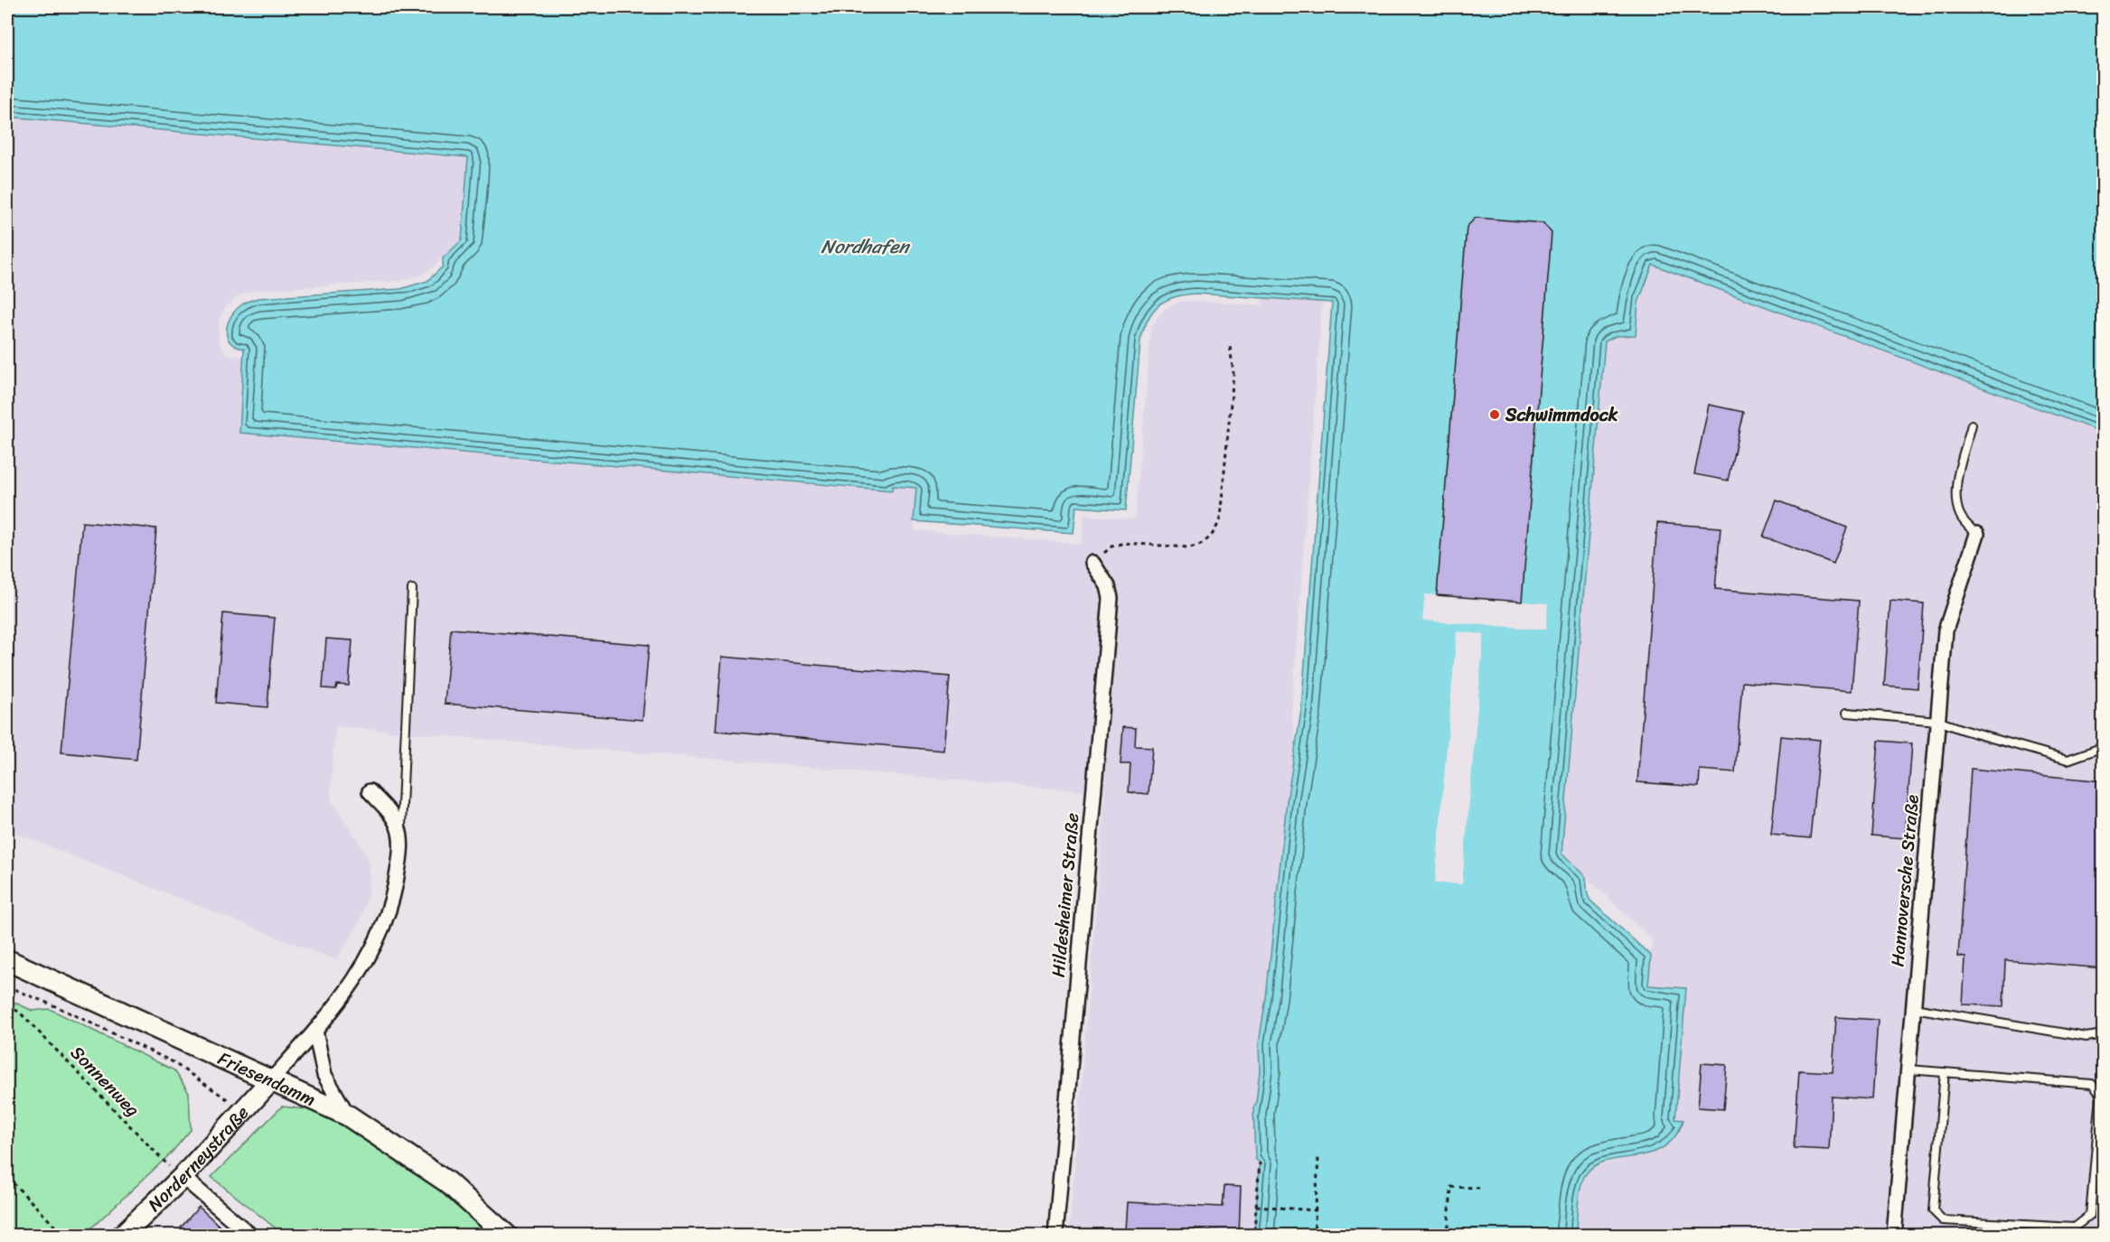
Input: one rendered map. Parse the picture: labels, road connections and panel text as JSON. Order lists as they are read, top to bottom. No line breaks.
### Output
{"streets":{"main road":["Friesendamm","Norderneystraße"],"street":["Hannoversche Straße","Hildesheimer Straße"],"path":["Sonnenweg"]},"crossings":[["Friesendamm","Norderneystraße"],["Sonnenweg","Norderneystraße"]],"water":["Nordhafen"],"places":["Schwimmdock"]}
